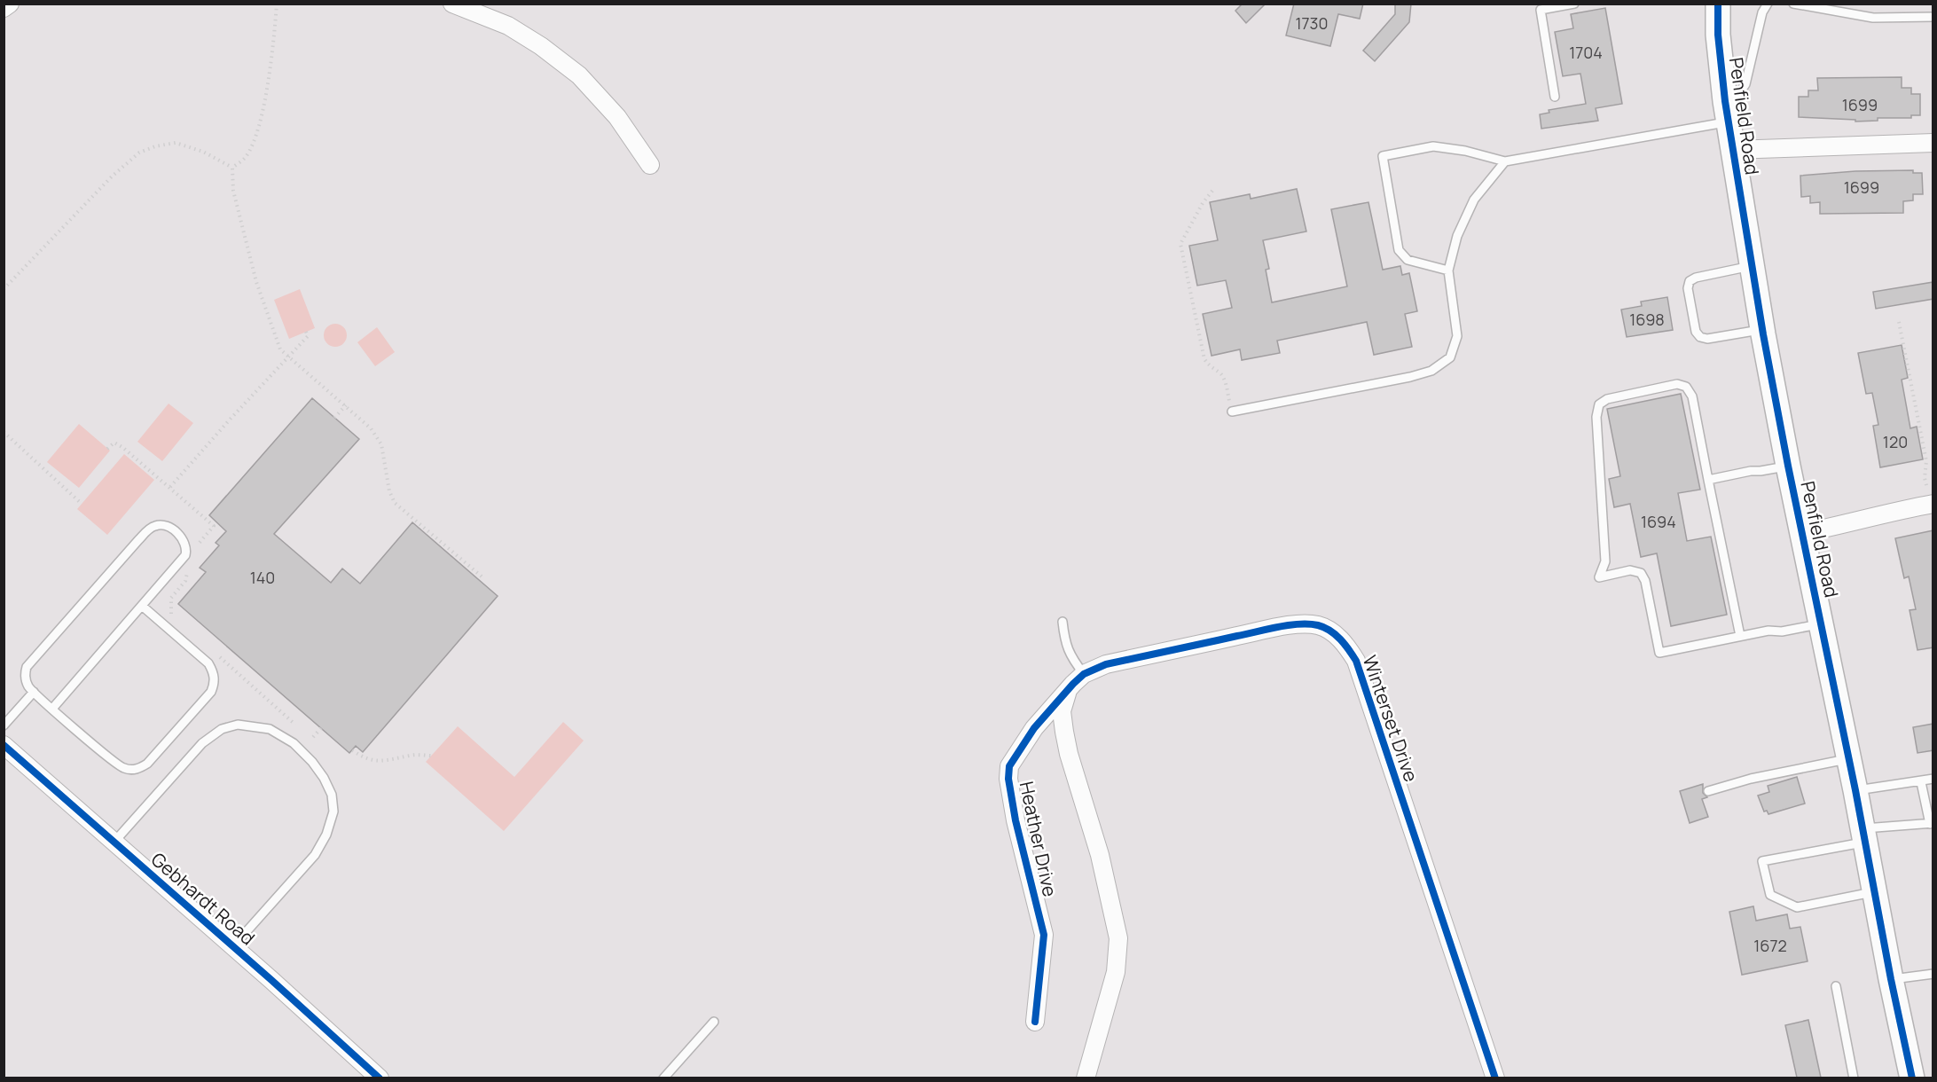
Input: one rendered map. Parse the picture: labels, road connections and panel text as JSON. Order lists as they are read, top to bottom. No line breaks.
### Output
{"streets":{"street":["Penfield Road","Winterset Drive","Heather Drive","Gebhardt Road"]},"crossings":[["Winterset Drive","Heather Drive"]],"house_numbers":["1730","1704","1699","1699","1698","120","1694","140","1672"]}
